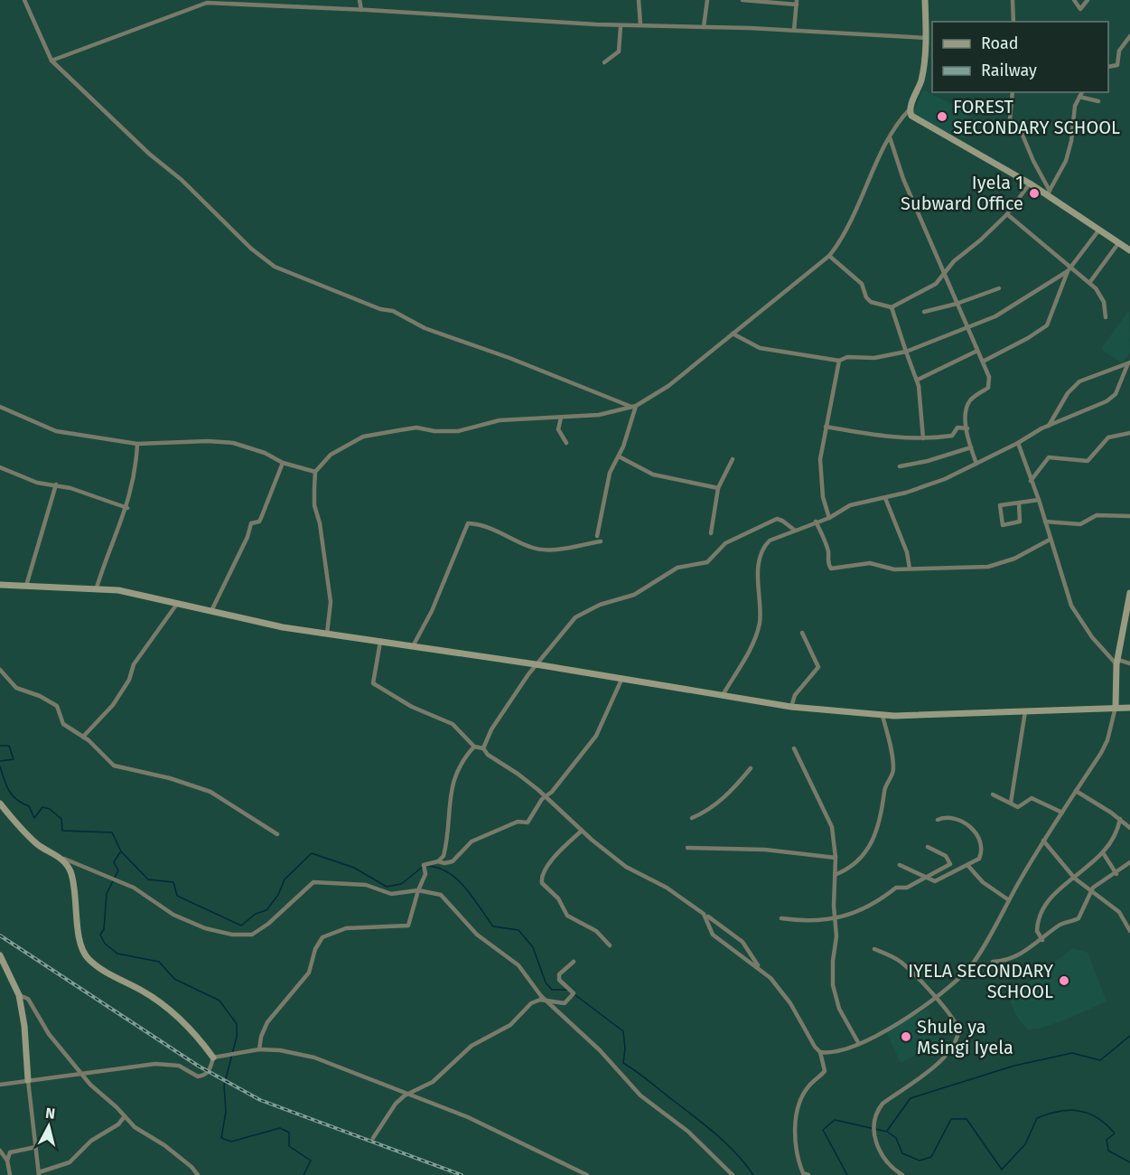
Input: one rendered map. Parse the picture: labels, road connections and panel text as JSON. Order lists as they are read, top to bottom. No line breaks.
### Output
{"places":["FOREST SECONDARY SCHOOL","Iyela 1 Subward Office","IYELA SECONDARY SCHOOL","Shule ya Msingi Iyela"],"legend":["Road","Railway"],"north":"top"}
